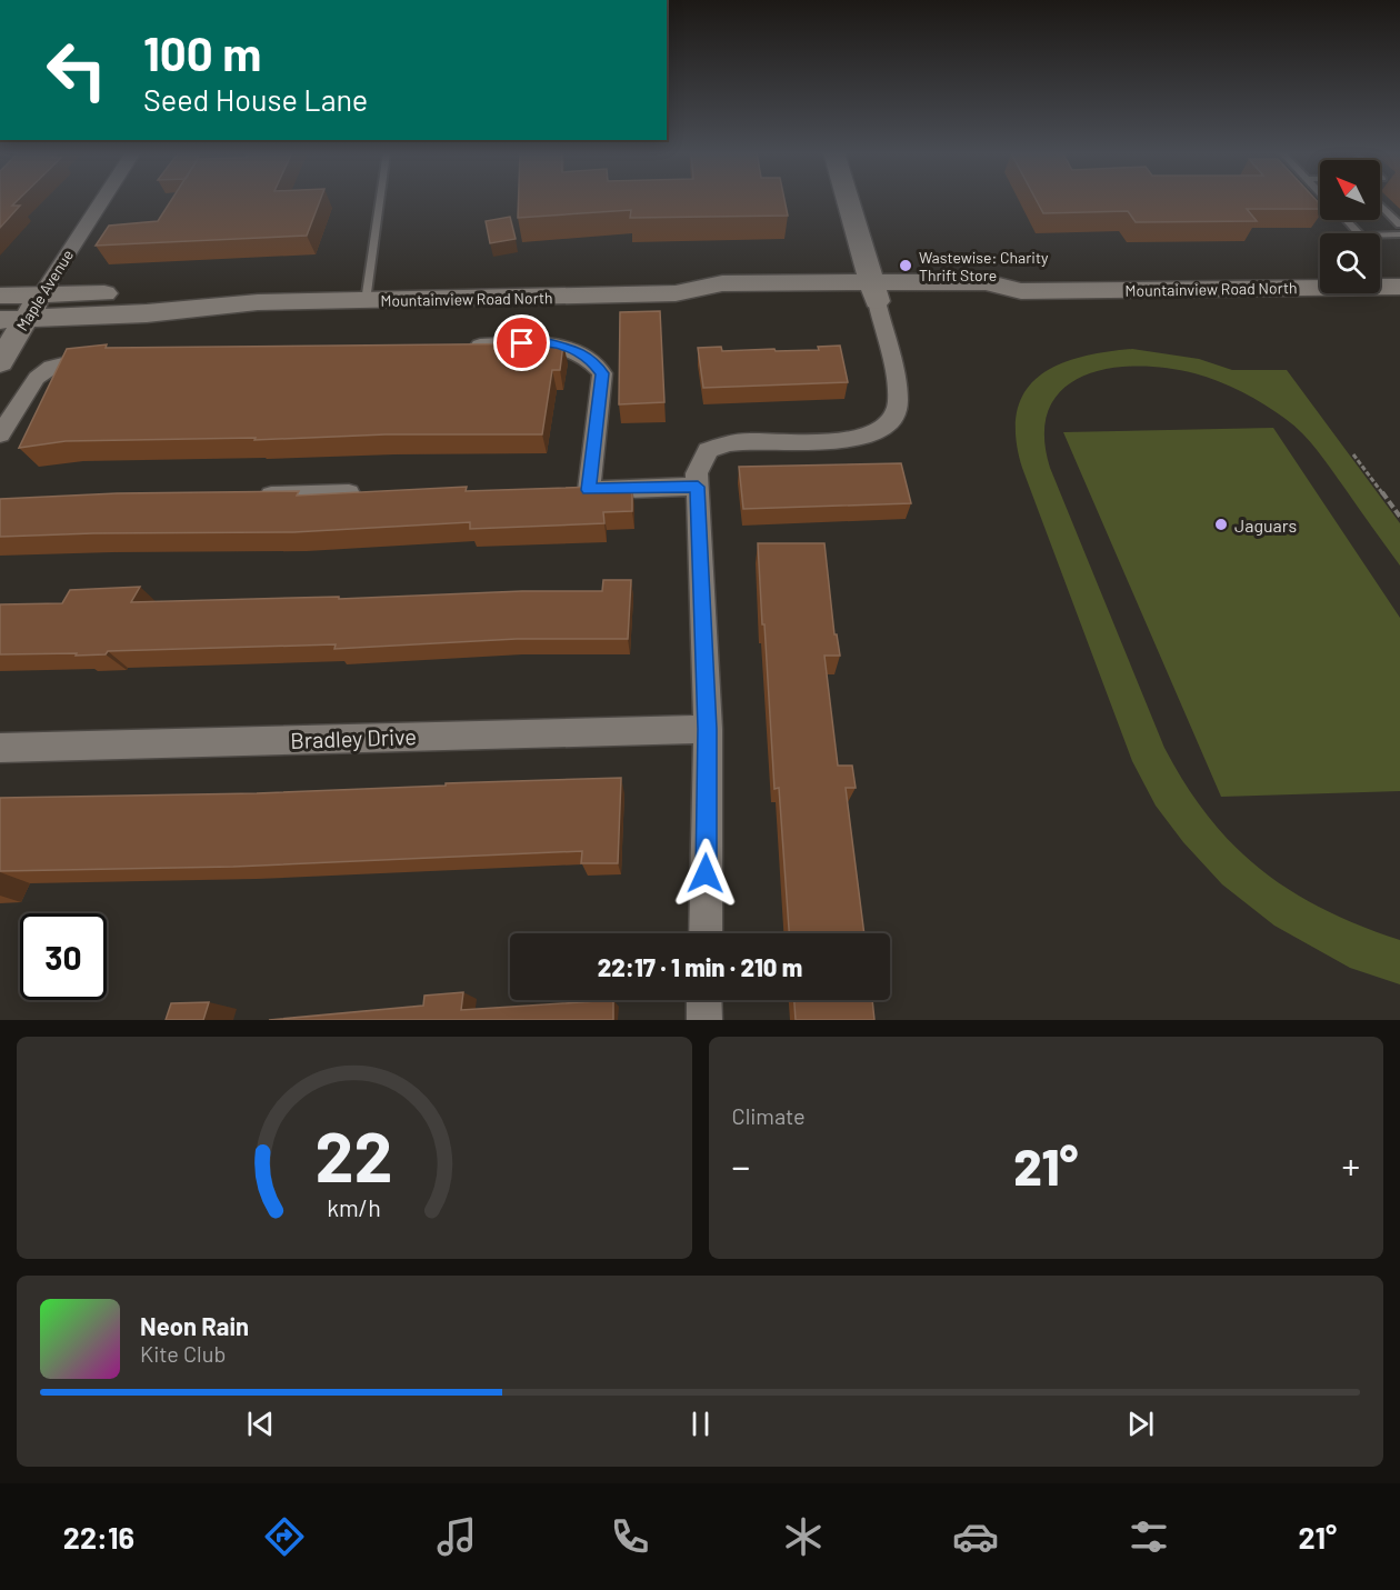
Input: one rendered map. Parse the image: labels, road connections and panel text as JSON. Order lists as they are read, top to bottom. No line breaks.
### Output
{"streets":{"main road":["Mountainview Road North","Maple Avenue"],"street":["Bradley Drive"]},"crossings":[["Mountainview Road North","Maple Avenue"]],"places":["Wastewise: Charity Thrift Store","Jaguars"],"north":"top left","page":{"turn":["100 m","Seed House Lane"],"limit":"30","trip":"22:17 · 1 min · 210 m","tile":"Climate","heat":["−","21°","+"],"song":["Neon Rain","Kite Club"],"tabs":["22:16","21°"],"gauge":["22","km/h"]}}
